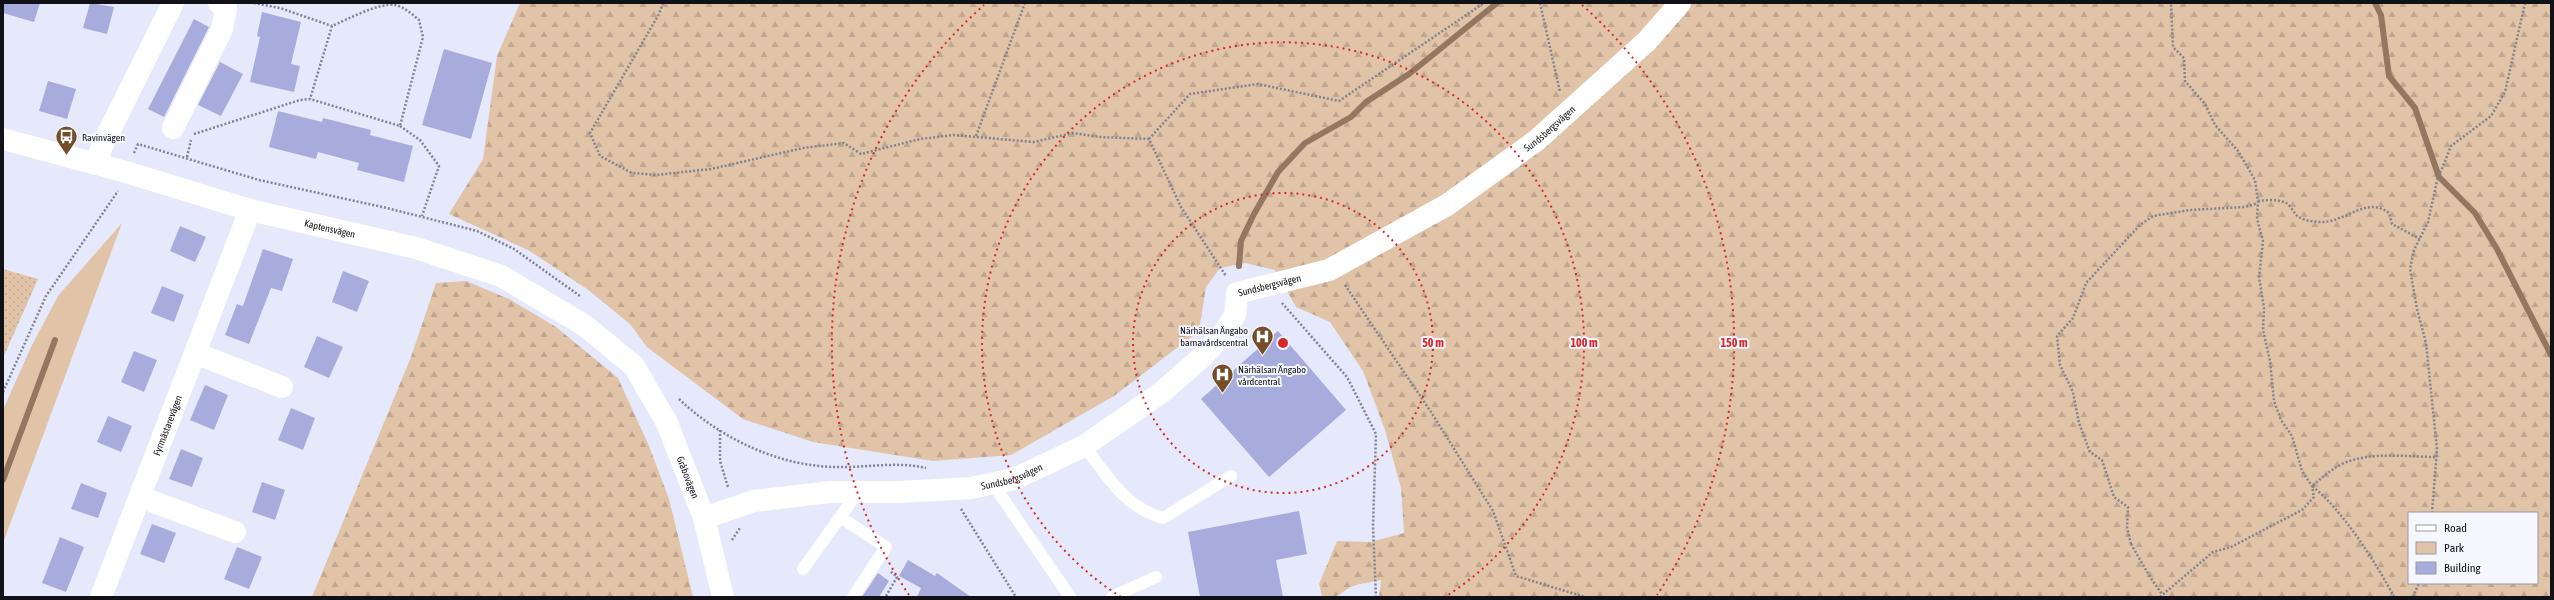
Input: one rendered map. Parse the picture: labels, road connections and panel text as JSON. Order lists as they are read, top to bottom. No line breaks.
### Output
{"streets":{"street":["Sundsbergsvägen","Kaptensvägen","Fyrmästarevägen","Gråbovägen"]},"crossings":[["Sundsbergsvägen","Gråbovägen"],["Kaptensvägen","Fyrmästarevägen"],["Kaptensvägen","Gråbovägen"]],"places":{"bus stop":["Ravinvägen"],"hospital":["Närhälsan Ängabo barnavårdscentral","Närhälsan Ängabo vårdcentral"]},"legend":["Road","Park","Building"],"rings":["50 m","100 m","150 m"]}
